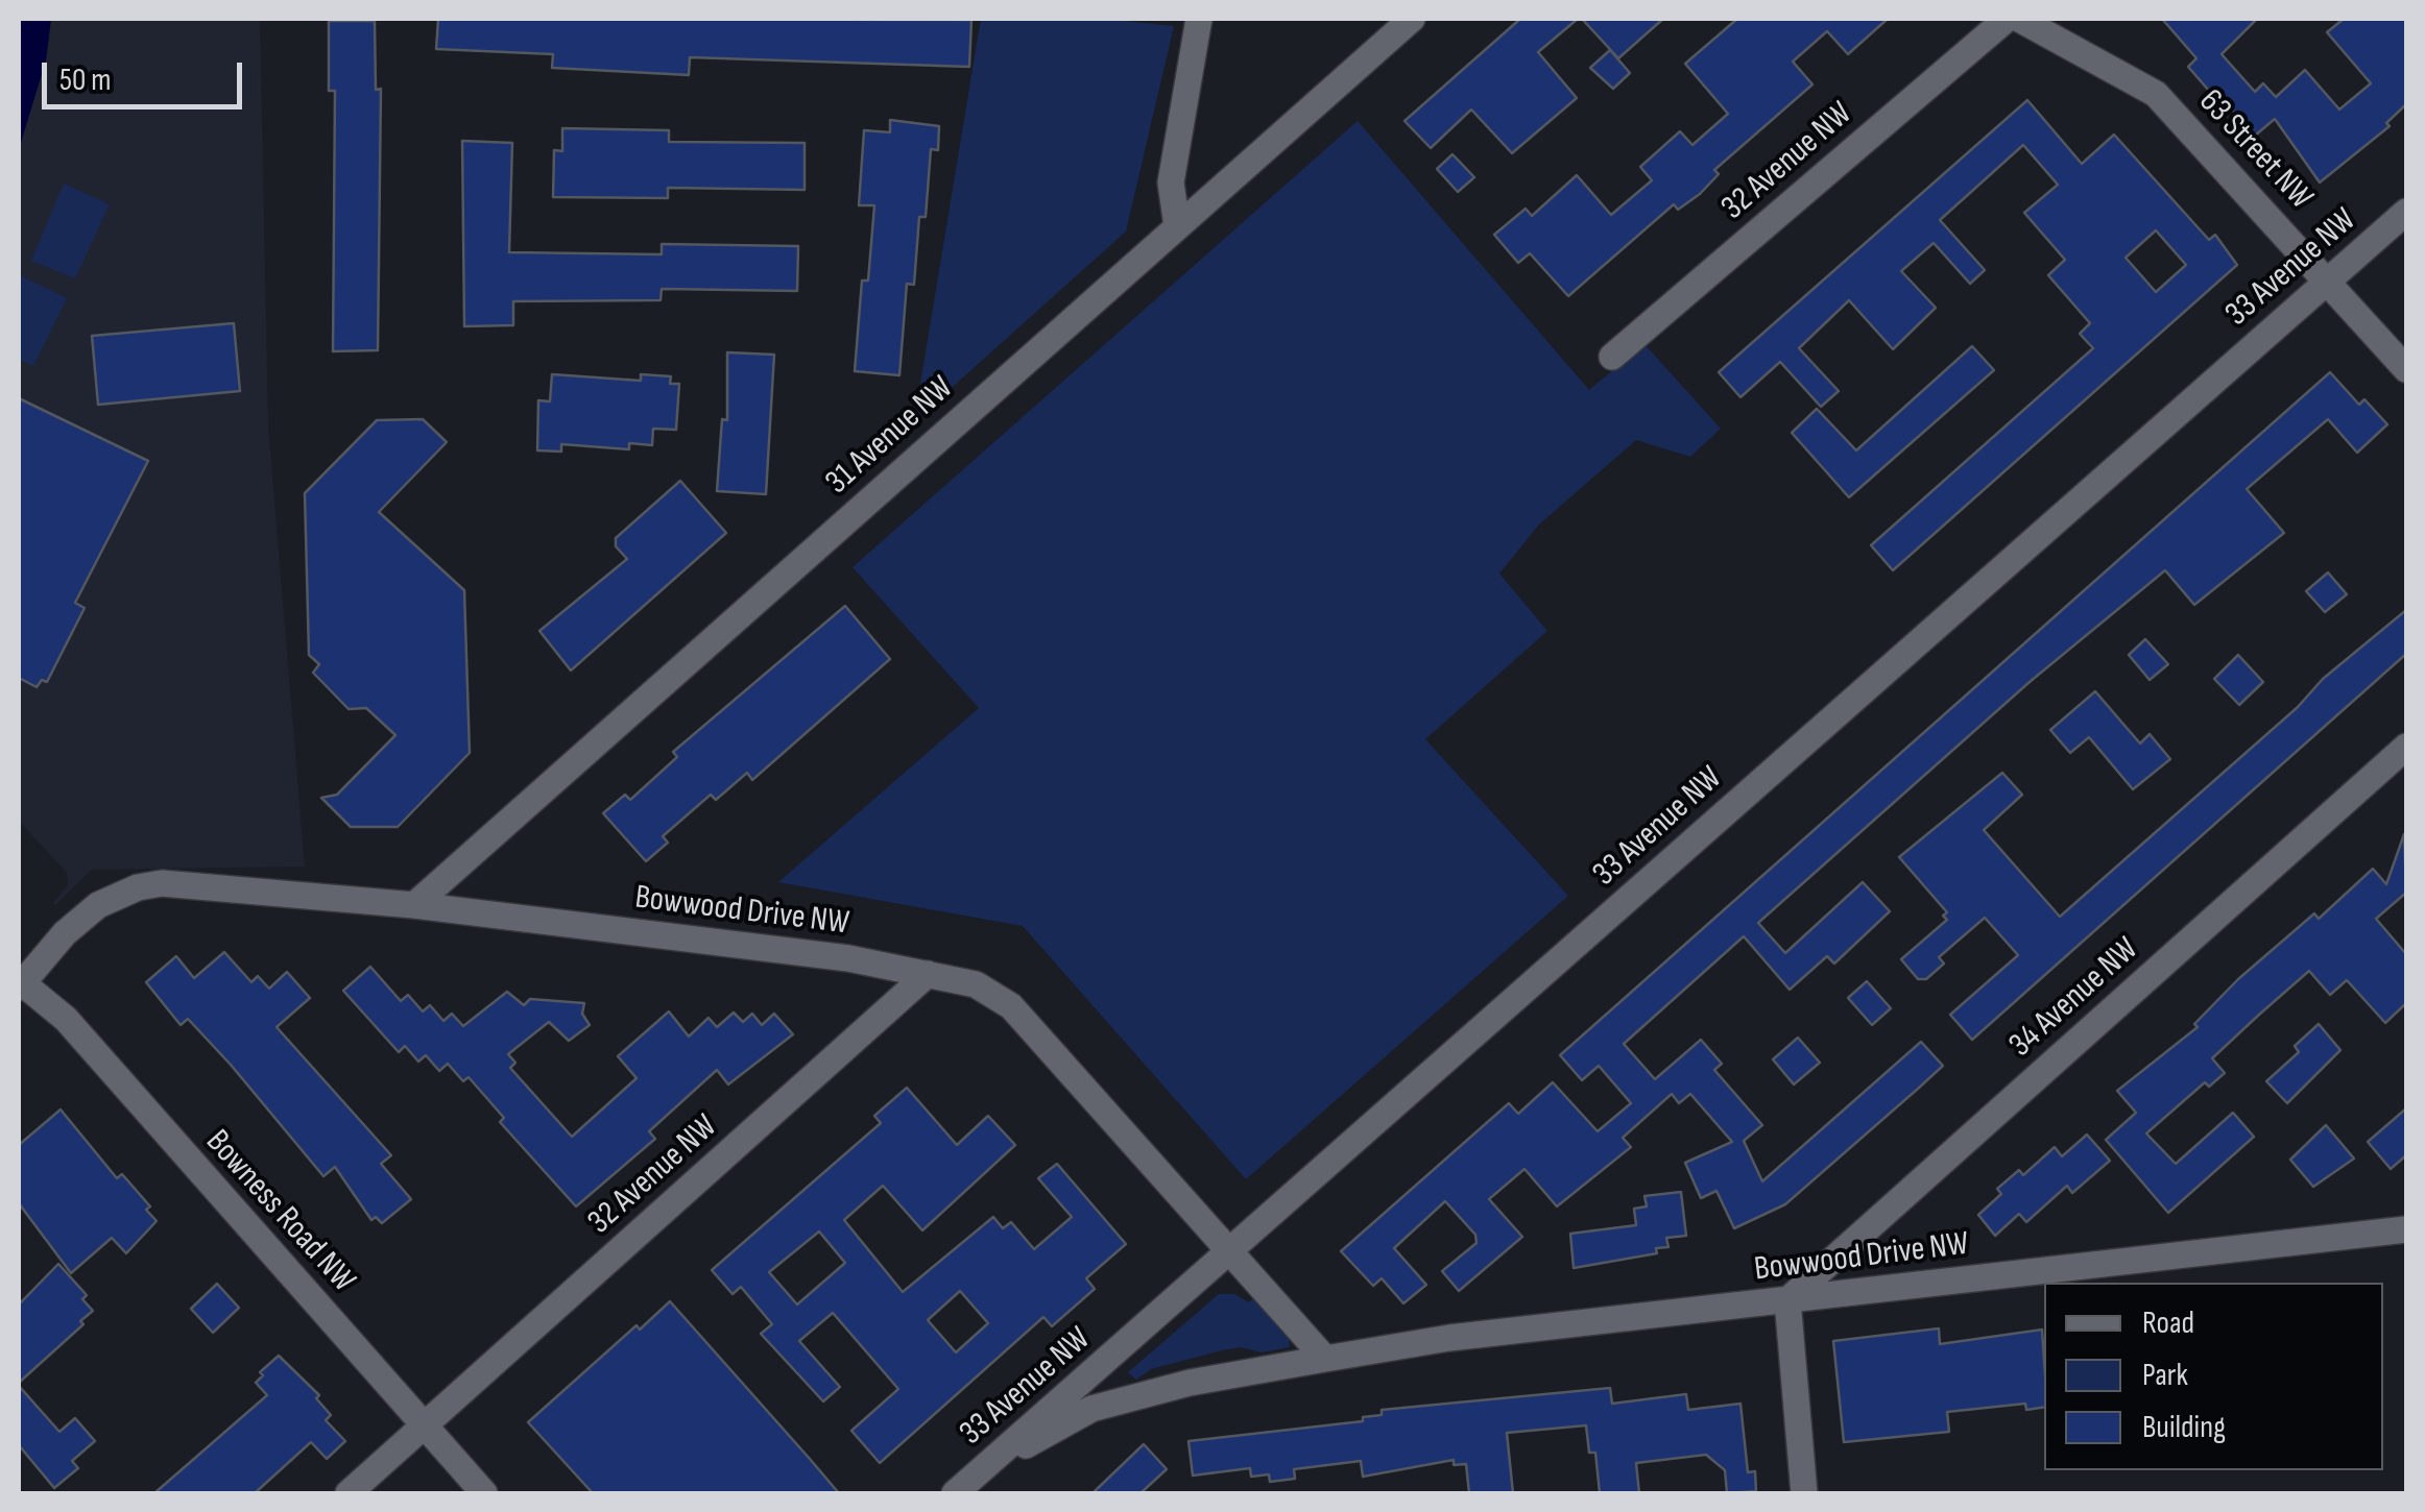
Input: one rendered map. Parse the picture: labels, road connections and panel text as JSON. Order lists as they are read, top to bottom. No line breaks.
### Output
{"streets":{"street":["63 Street NW","32 Avenue NW","33 Avenue NW","31 Avenue NW","Bowwood Drive NW","34 Avenue NW","Bowness Road NW"]},"crossings":[["63 Street NW","33 Avenue NW"],["32 Avenue NW","Bowwood Drive NW"],["32 Avenue NW","Bowness Road NW"],["33 Avenue NW","Bowwood Drive NW"],["31 Avenue NW","Bowwood Drive NW"],["Bowwood Drive NW","34 Avenue NW"],["Bowwood Drive NW","Bowness Road NW"]],"legend":["Road","Park","Building"],"scale_bar":"50 m"}
